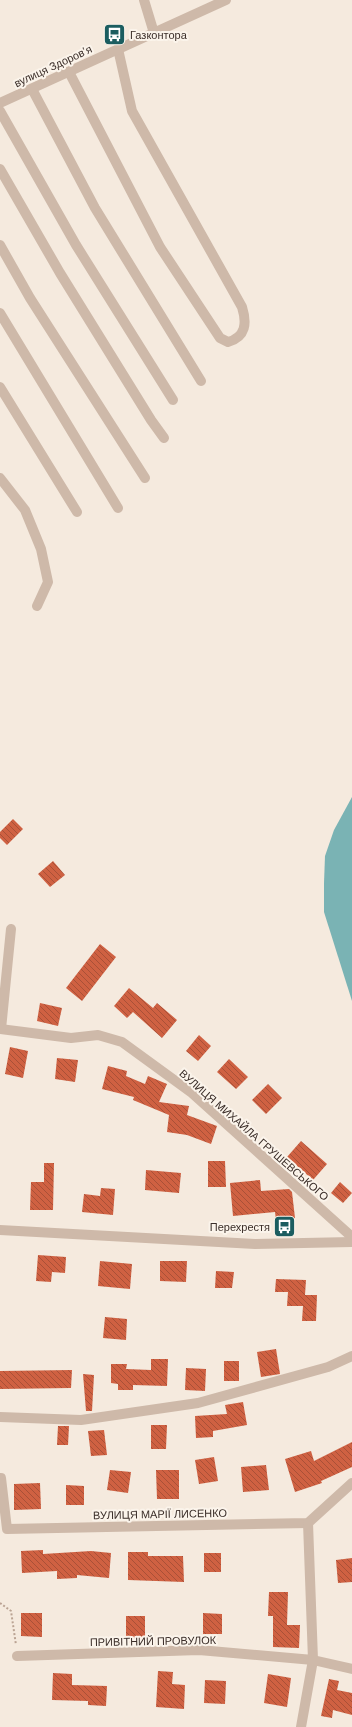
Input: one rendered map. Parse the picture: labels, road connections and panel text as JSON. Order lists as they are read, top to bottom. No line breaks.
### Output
{"streets":{"street":["вулиця Здоровʼя","ВУЛИЦЯ МИХАЙЛА ГРУШЕВСЬКОГО","ВУЛИЦЯ МАРІЇ ЛИСЕНКО","ПРИВІТНИЙ ПРОВУЛОК"]},"places":{"bus stop":["Газконтора","Перехрестя"]}}
